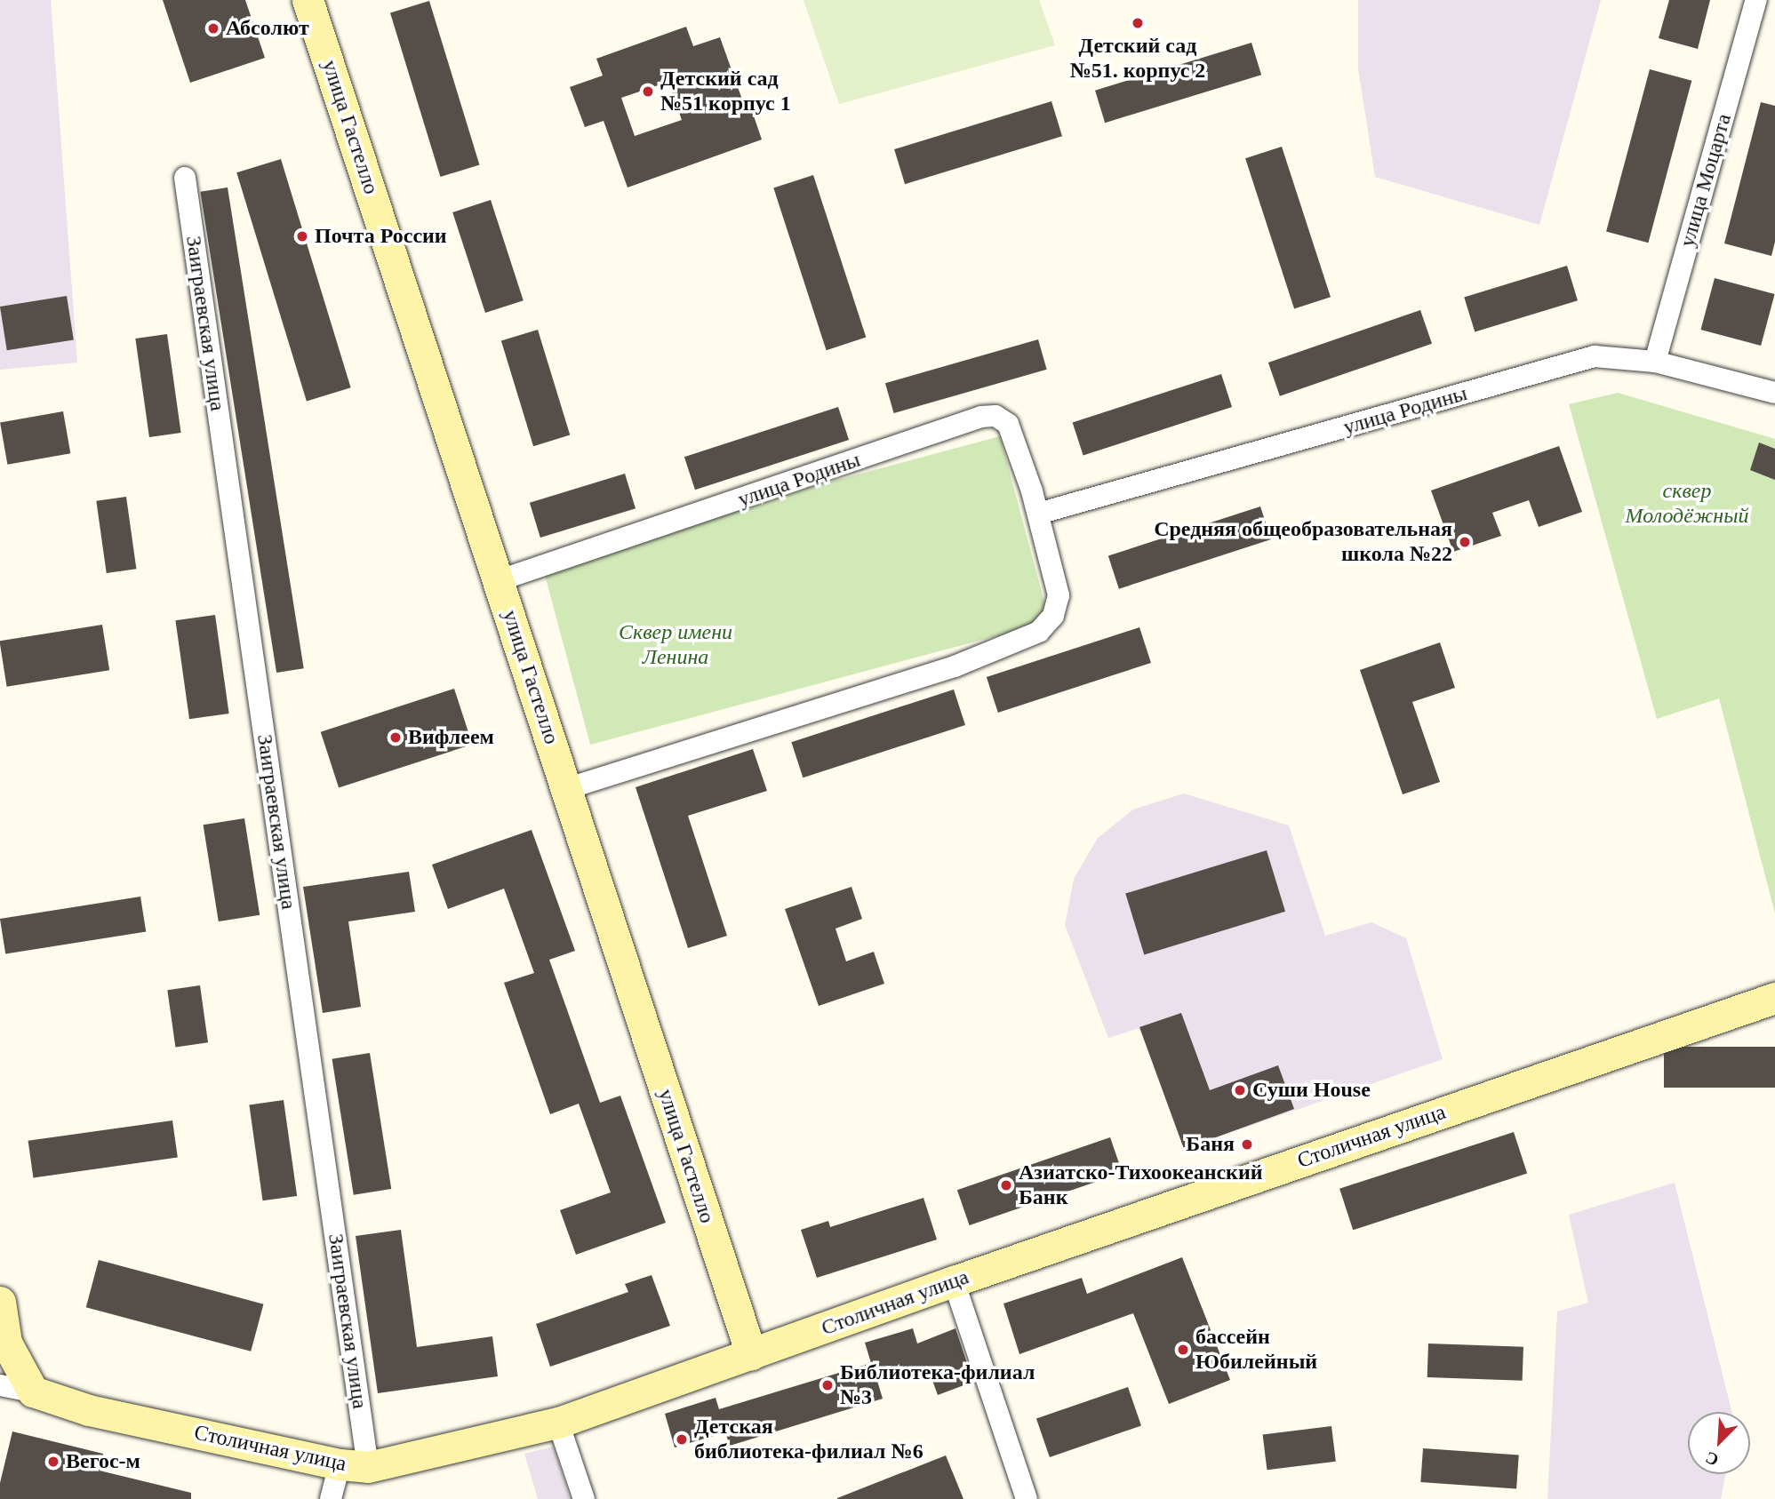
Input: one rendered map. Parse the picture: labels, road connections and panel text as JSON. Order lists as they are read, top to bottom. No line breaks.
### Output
{"streets":{"street":["улица Гастелло","улица Моцарта","Заиграевская улица","улица Родины","Столичная улица"]},"crossings":[["улица Гастелло","улица Родины"],["улица Гастелло","Столичная улица"],["улица Моцарта","улица Родины"],["Заиграевская улица","Столичная улица"]],"parks":["сквер Молодёжный","Сквер имени Ленина"],"places":["Детский сад №51. корпус 2","Абсолют","Детский сад №51 корпус 1","Почта России","Средняя общеобразовательная школа №22","Вифлеем","Суши House","Баня","Азиатско-Тихоокеанский Банк","бассейн Юбилейный","Библиотека-филиал №3","Детская библиотека-филиал №6","Вегос-м"],"north":"bottom left"}
